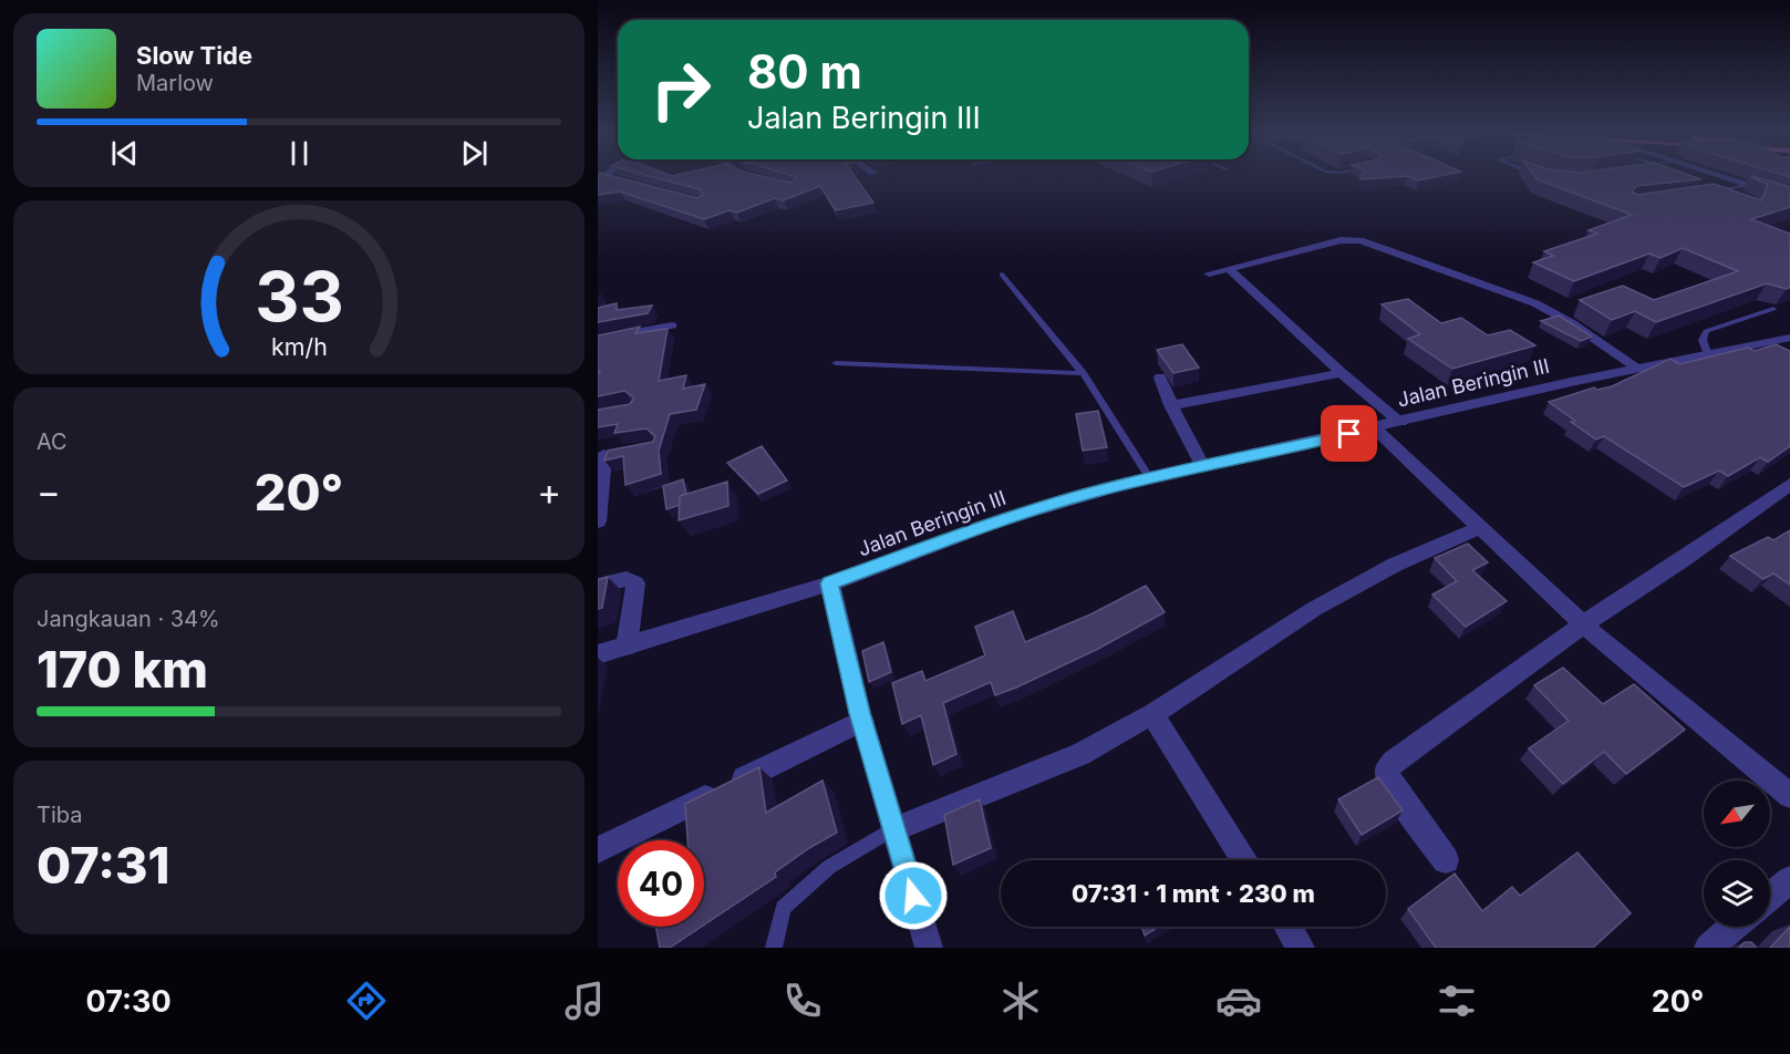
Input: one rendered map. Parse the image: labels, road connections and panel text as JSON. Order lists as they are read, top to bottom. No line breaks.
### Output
{"streets":{"street":["Jalan Beringin III"]},"north":"bottom left","page":{"turn":["80 m","Jalan Beringin III"],"song":["Slow Tide","Marlow"],"tile":["AC",["Jangkauan · 34%","170 km"],["Tiba","07:31"]],"heat":["−","20°","+"],"limit":"40","trip":"07:31 · 1 mnt · 230 m","tabs":["07:30","20°"],"gauge":["33","km/h"]}}
